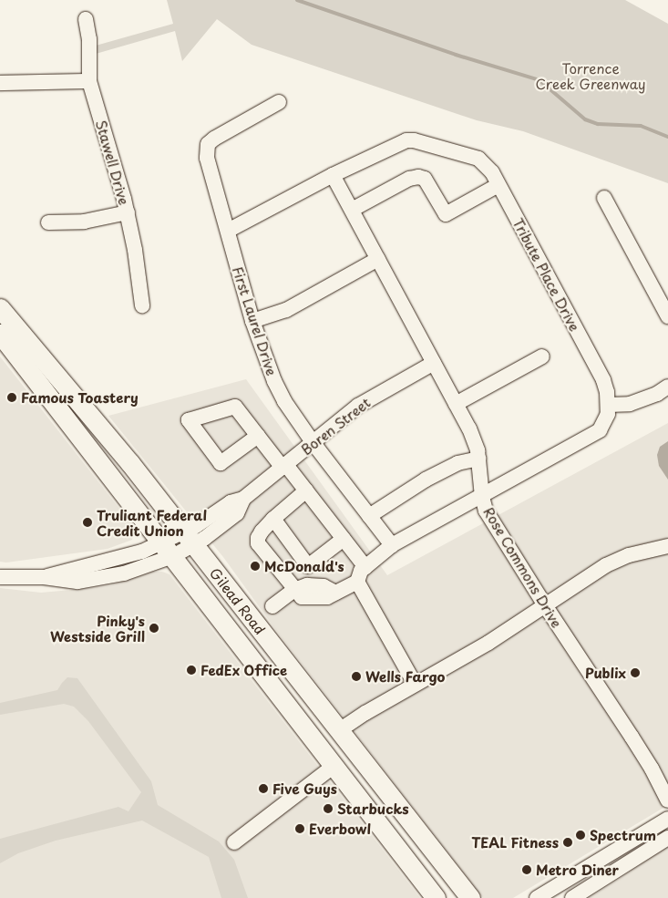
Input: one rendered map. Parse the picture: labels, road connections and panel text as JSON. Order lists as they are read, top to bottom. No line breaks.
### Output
{"streets":{"main road":["Gilead Road"],"street":["Stawell Drive","Tribute Place Drive","First Laurel Drive","Boren Street","Rose Commons Drive"]},"crossings":[["Tribute Place Drive","First Laurel Drive"],["Tribute Place Drive","Rose Commons Drive"],["First Laurel Drive","Boren Street"],["Boren Street","Rose Commons Drive"],["Boren Street","Gilead Road"]],"parks":["Torrence Creek Greenway"],"places":["Famous Toastery","Truliant Federal Credit Union","McDonald's","Pinky's Westside Grill","FedEx Office","Publix","Wells Fargo","Five Guys","Starbucks","Everbowl","Spectrum","TEAL Fitness","Metro Diner"]}
